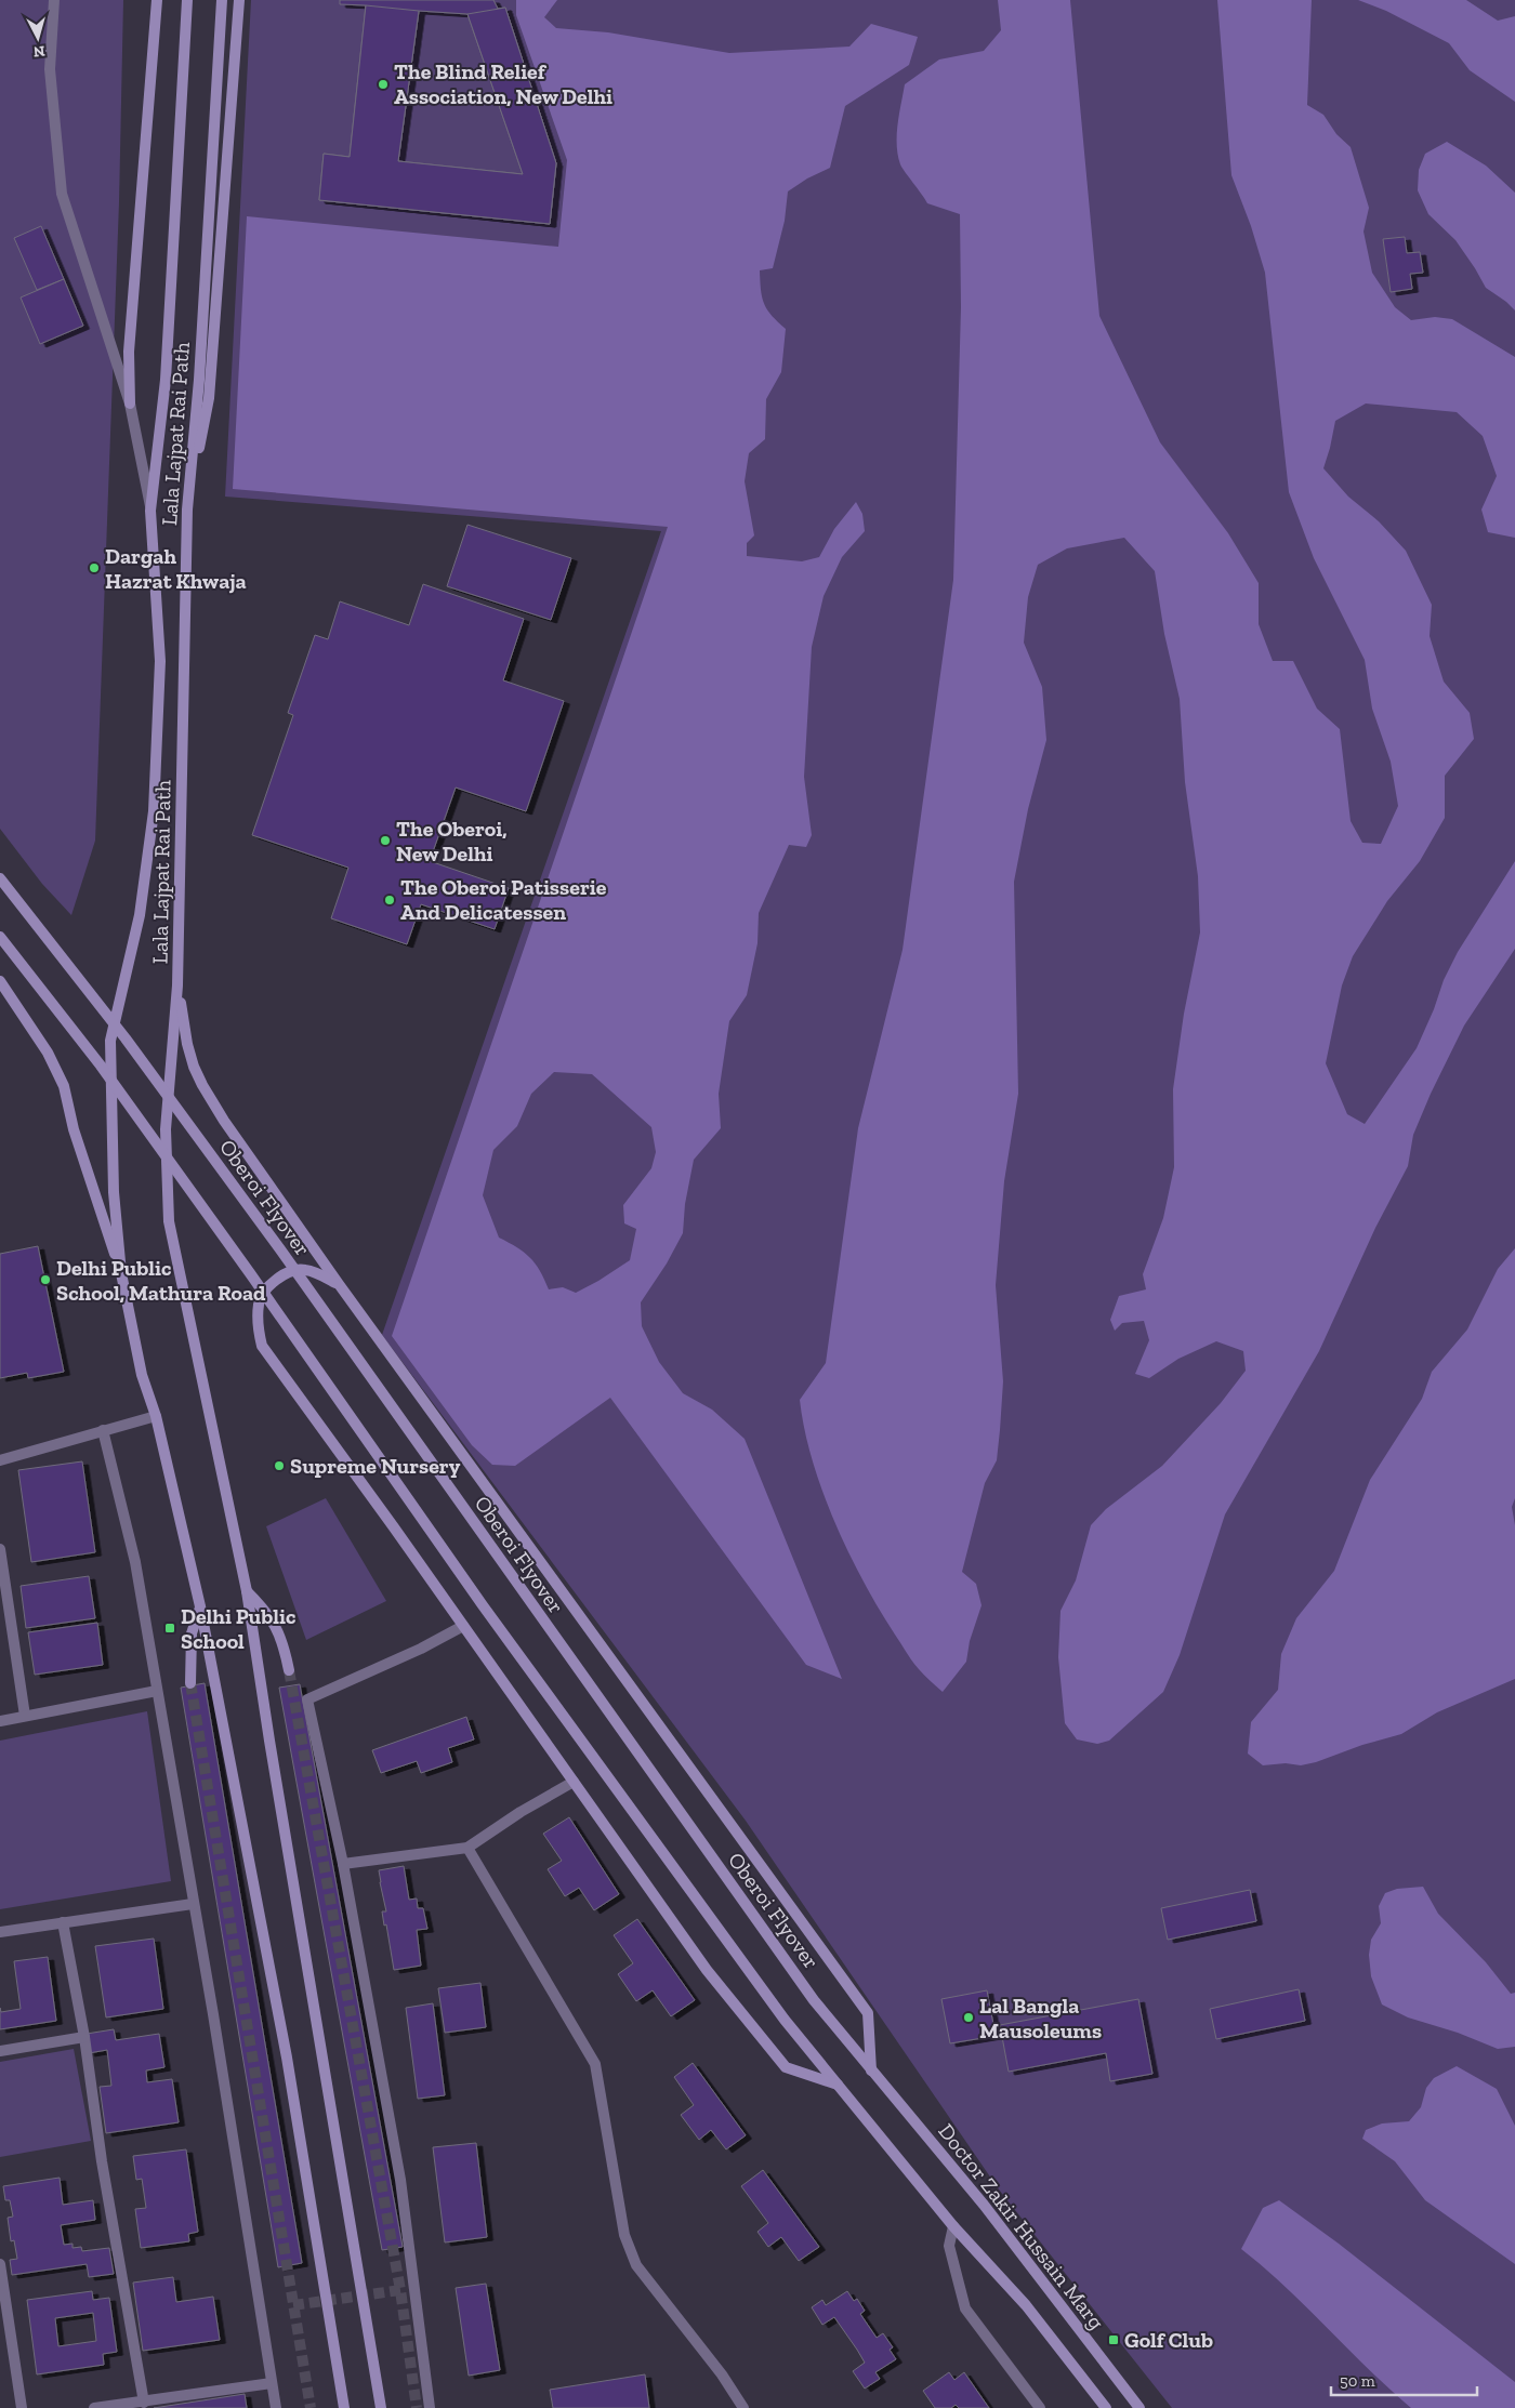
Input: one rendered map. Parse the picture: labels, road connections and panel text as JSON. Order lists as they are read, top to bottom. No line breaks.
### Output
{"streets":{"main road":["Lala Lajpat Rai Path","Oberoi Flyover","Doctor Zakir Hussain Marg"]},"crossings":[["Oberoi Flyover","Doctor Zakir Hussain Marg"]],"places":{"other":["The Blind Relief Association, New Delhi","Dargah Hazrat Khwaja","The Oberoi, New Delhi","The Oberoi Patisserie And Delicatessen","Delhi Public School, Mathura Road","Supreme Nursery","Lal Bangla Mausoleums"],"transit":["Delhi Public School","Golf Club"]},"scale_bar":"50 m","north":"bottom"}
